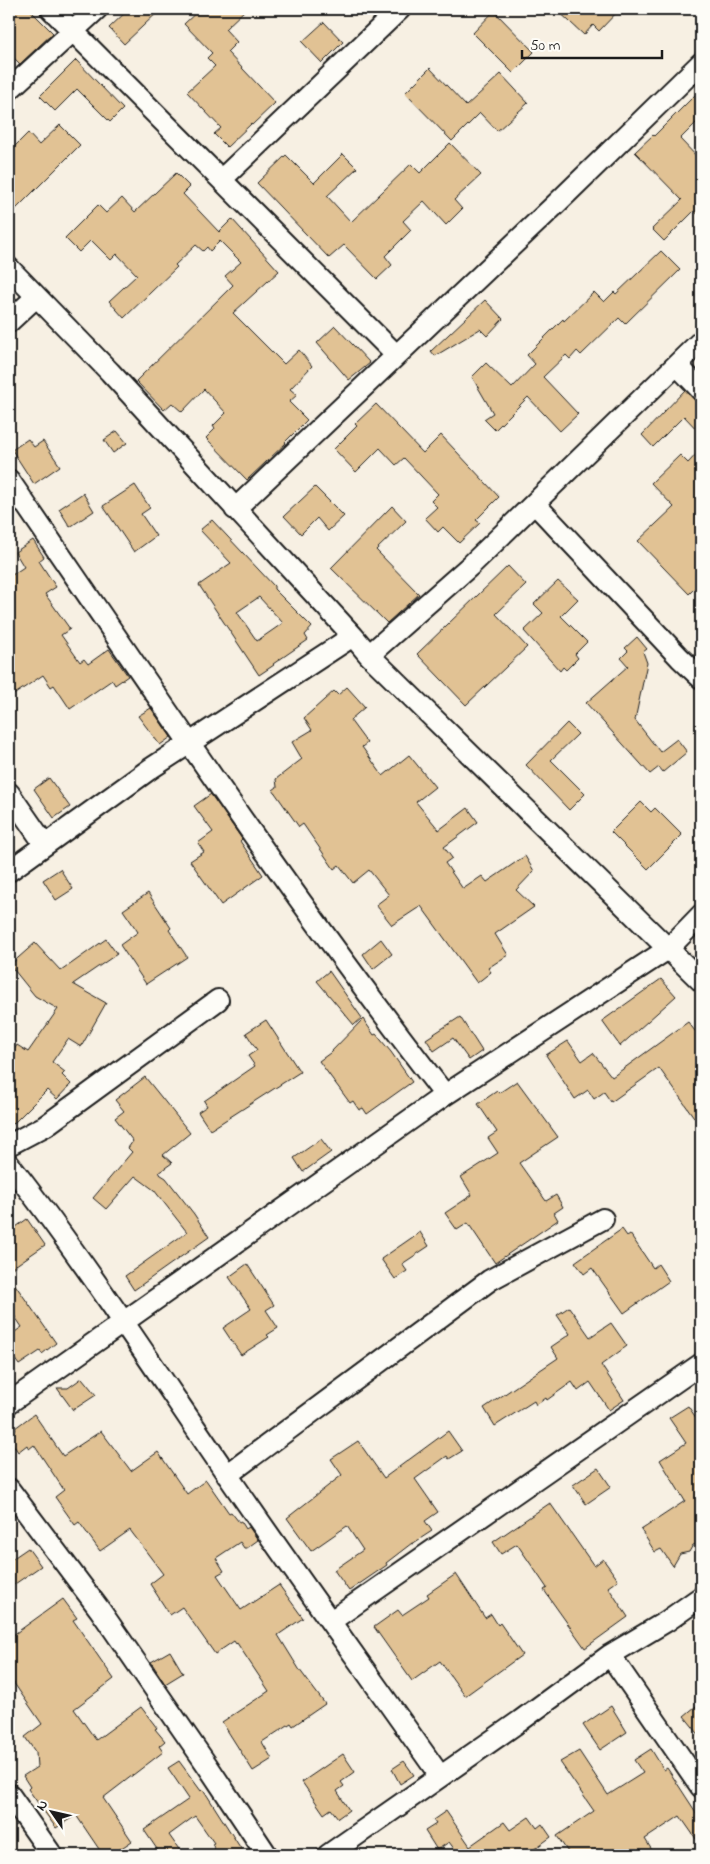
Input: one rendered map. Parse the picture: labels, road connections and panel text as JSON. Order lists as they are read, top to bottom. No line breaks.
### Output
{"scale_bar":"50 m","north":"top left"}
